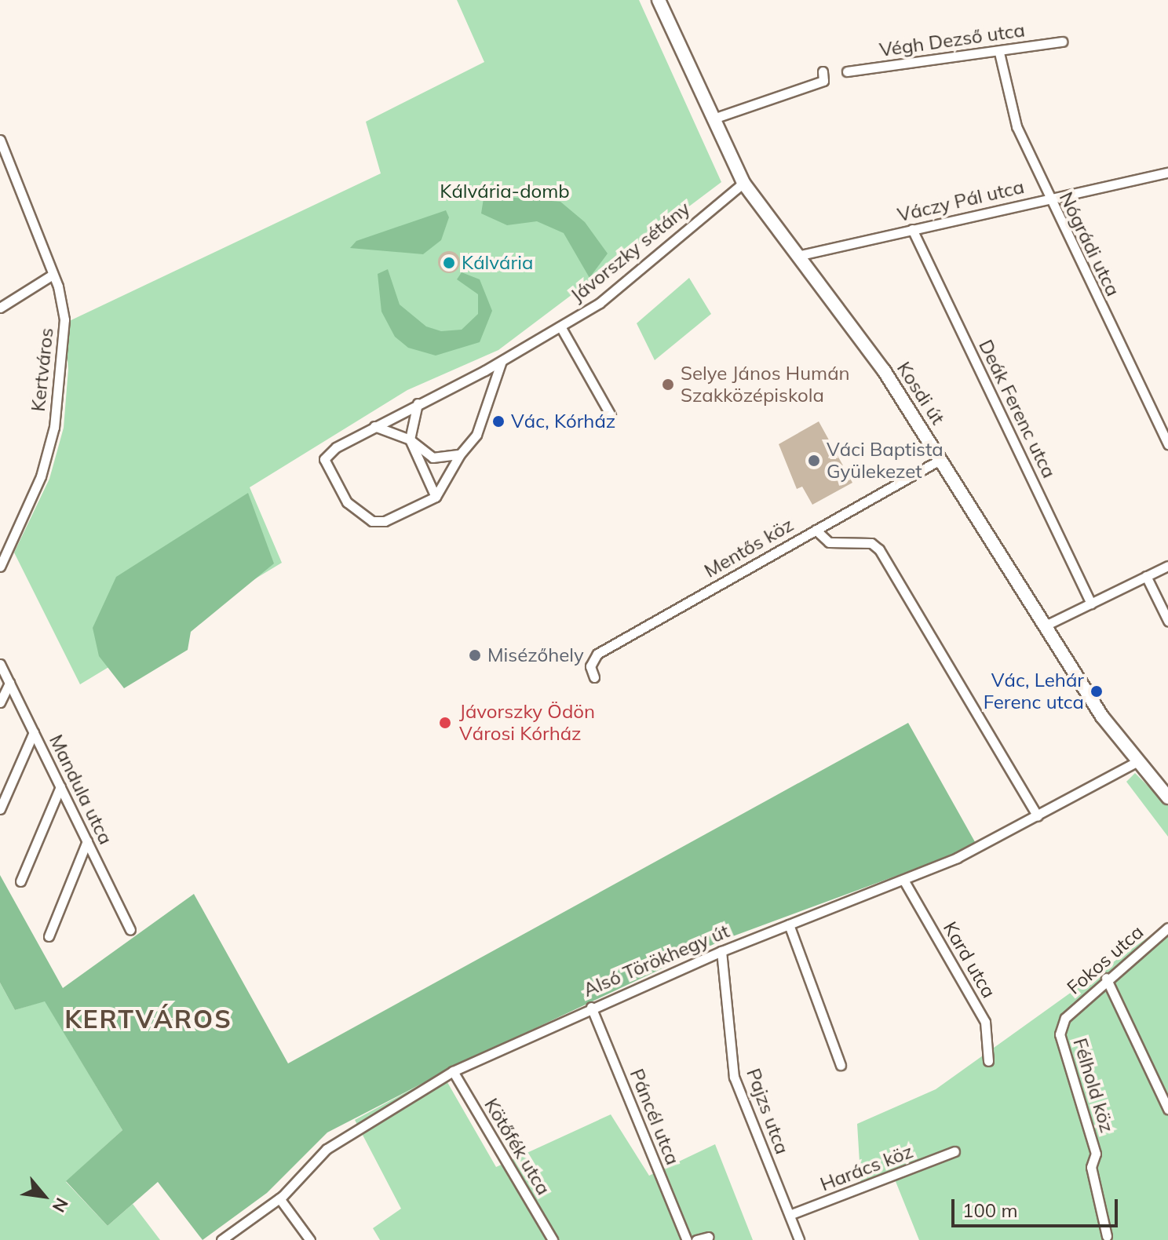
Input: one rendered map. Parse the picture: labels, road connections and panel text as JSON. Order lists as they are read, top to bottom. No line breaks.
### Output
{"streets":{"street":["Végh Dezső utca","Váczy Pál utca","Nógrádi utca","Jávorszky sétány","Kertváros","Kosdi út","Deák Ferenc utca","Mentős köz","Mandula utca","Kard utca","Fokos utca","Alsó Törökhegy út","Félhold köz","Pajzs utca","Páncél utca","Kötőfék utca","Harács köz"]},"crossings":[["Végh Dezső utca","Nógrádi utca"],["Váczy Pál utca","Nógrádi utca"],["Váczy Pál utca","Kosdi út"],["Váczy Pál utca","Deák Ferenc utca"],["Jávorszky sétány","Kosdi út"],["Kosdi út","Mentős köz"],["Kosdi út","Alsó Törökhegy út"],["Kard utca","Alsó Törökhegy út"],["Fokos utca","Félhold köz"],["Alsó Törökhegy út","Pajzs utca"],["Alsó Törökhegy út","Páncél utca"],["Alsó Törökhegy út","Kötőfék utca"],["Pajzs utca","Harács köz"]],"districts":["KERTVÁROS"],"parks":["Kálvária-domb"],"places":["Kálvária","Selye János Humán Szakközépiskola","Vác, Kórház","Váci Baptista Gyülekezet","Misézőhely","Vác, Lehár Ferenc utca","Jávorszky Ödön Városi Kórház"],"scale_bar":"100 m","north":"bottom right"}
